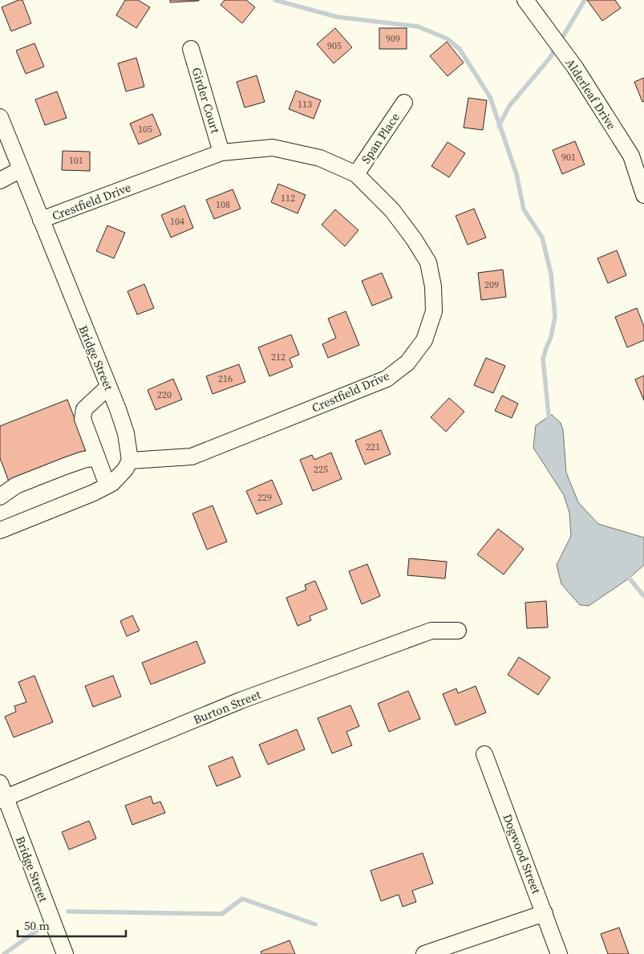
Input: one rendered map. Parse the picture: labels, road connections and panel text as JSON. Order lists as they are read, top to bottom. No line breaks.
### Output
{"streets":{"street":["Alderleaf Drive","Girder Court","Span Place","Crestfield Drive","Bridge Street","Burton Street","Dogwood Street"]},"crossings":[["Girder Court","Crestfield Drive"],["Span Place","Crestfield Drive"],["Crestfield Drive","Bridge Street"],["Bridge Street","Burton Street"]],"house_numbers":["909","905","113","105","901","101","112","108","104","209","212","216","220","221","225","229"],"scale_bar":"50 m"}
